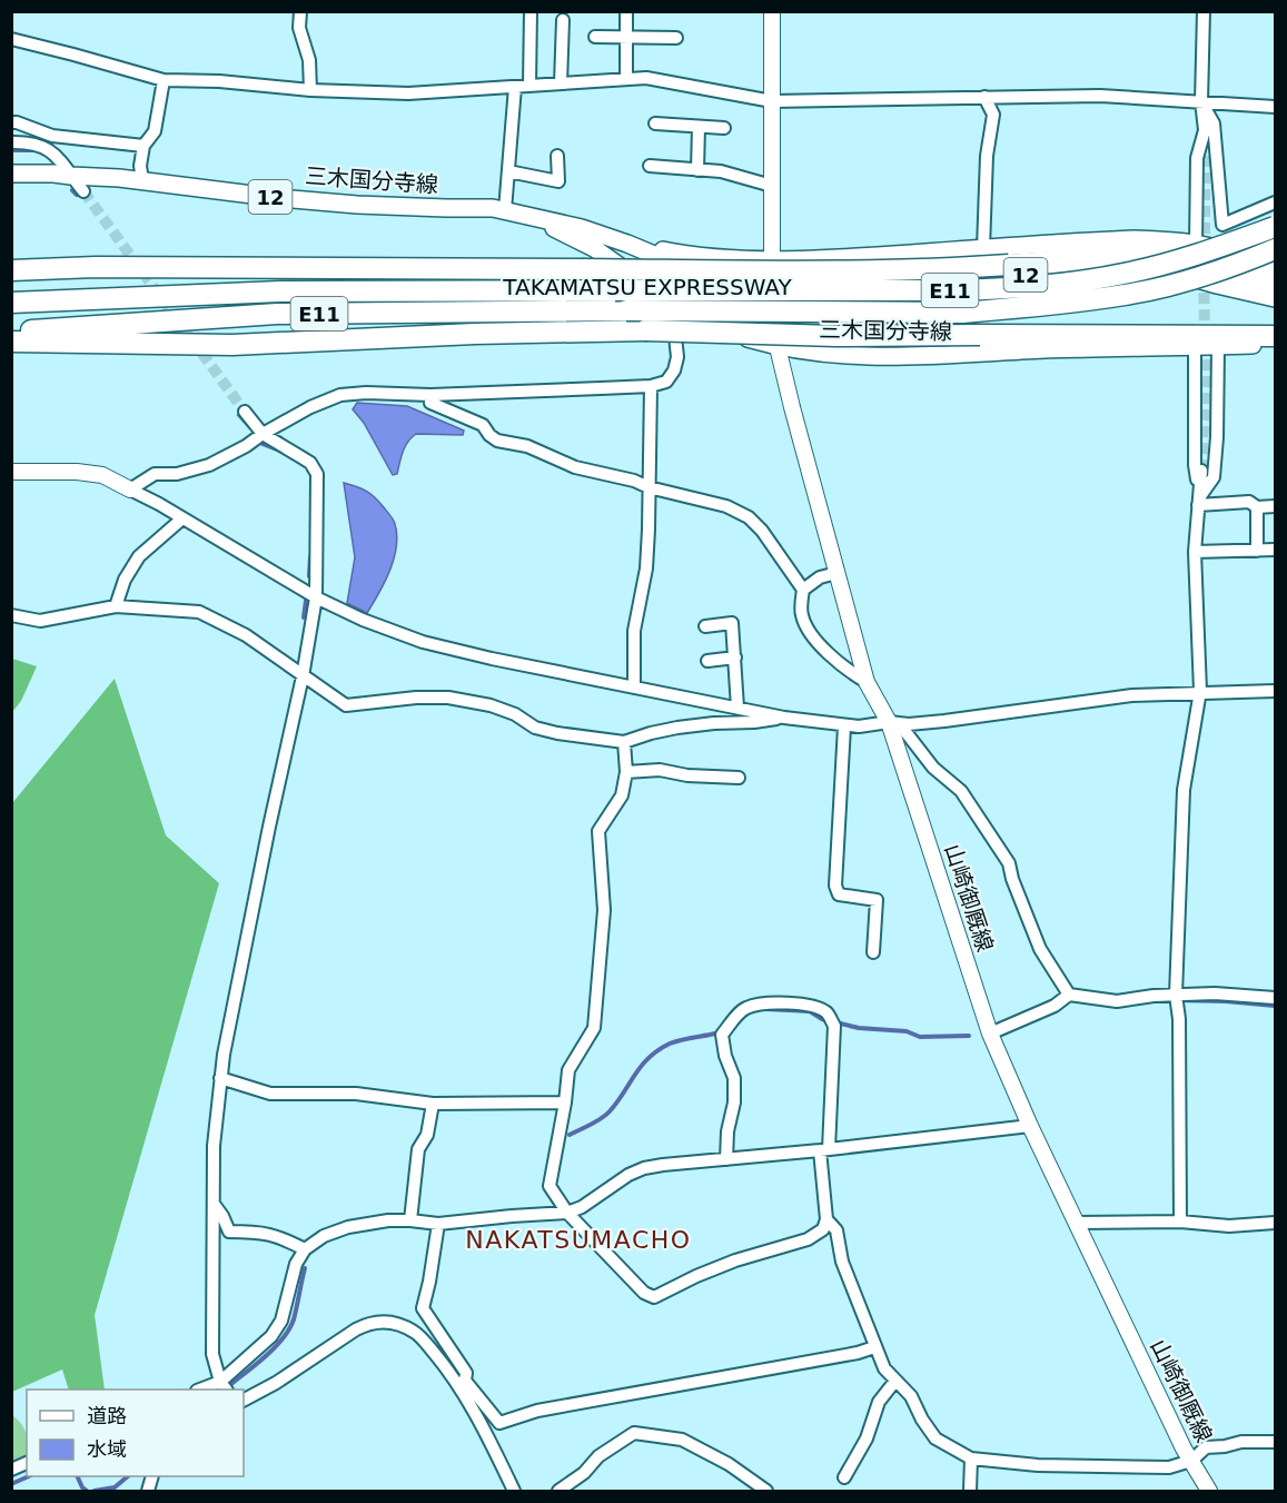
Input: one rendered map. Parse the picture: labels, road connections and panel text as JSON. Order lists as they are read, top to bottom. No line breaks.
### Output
{"streets":{"highway":["TAKAMATSU EXPRESSWAY","E11"],"main road":["三木国分寺線","12","山崎御厩線"]},"crossings":[["三木国分寺線","山崎御厩線"]],"districts":["NAKATSUMACHO"],"legend":["道路","水域"]}
